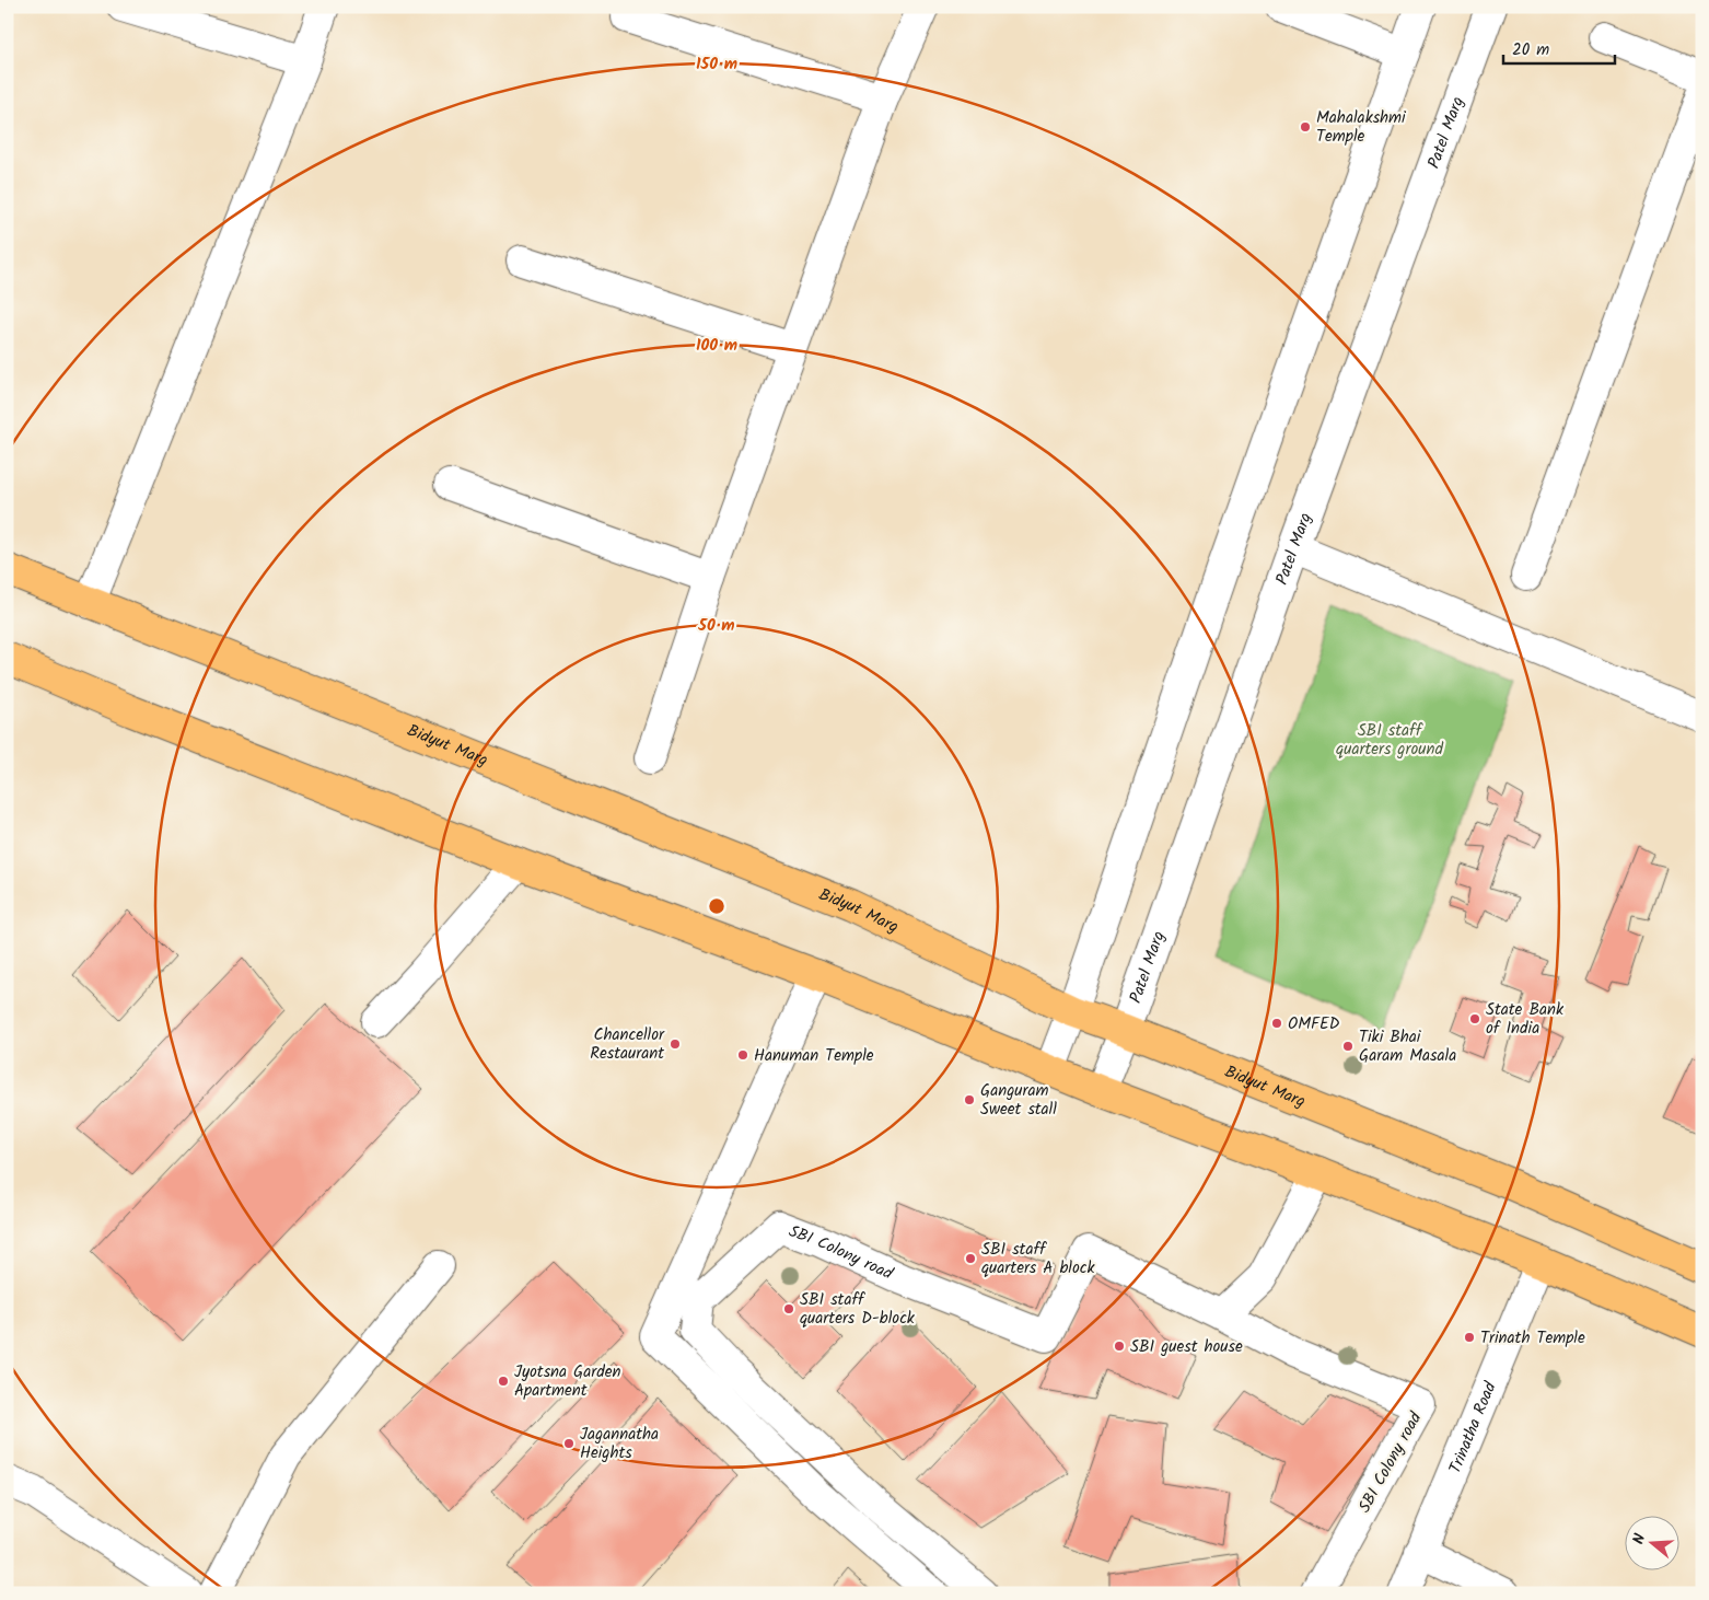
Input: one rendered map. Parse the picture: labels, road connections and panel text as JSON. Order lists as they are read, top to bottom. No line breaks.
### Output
{"streets":{"main road":["Bidyut Marg"],"street":["Patel Marg","SBI Colony road","Trinatha Road"]},"crossings":[["Patel Marg","Bidyut Marg"]],"parks":["SBI staff quarters ground"],"places":["Mahalakshmi Temple","State Bank of India","OMFED","Chancellor Restaurant","Tiki Bhai Garam Masala","Hanuman Temple","Ganguram Sweet stall","SBI staff quarters A block","SBI staff quarters D-block","Trinath Temple","SBI guest house","Jyotsna Garden Apartment","Jagannatha Heights"],"scale_bar":"20 m","north":"left","rings":["150 m","100 m","50 m"]}
